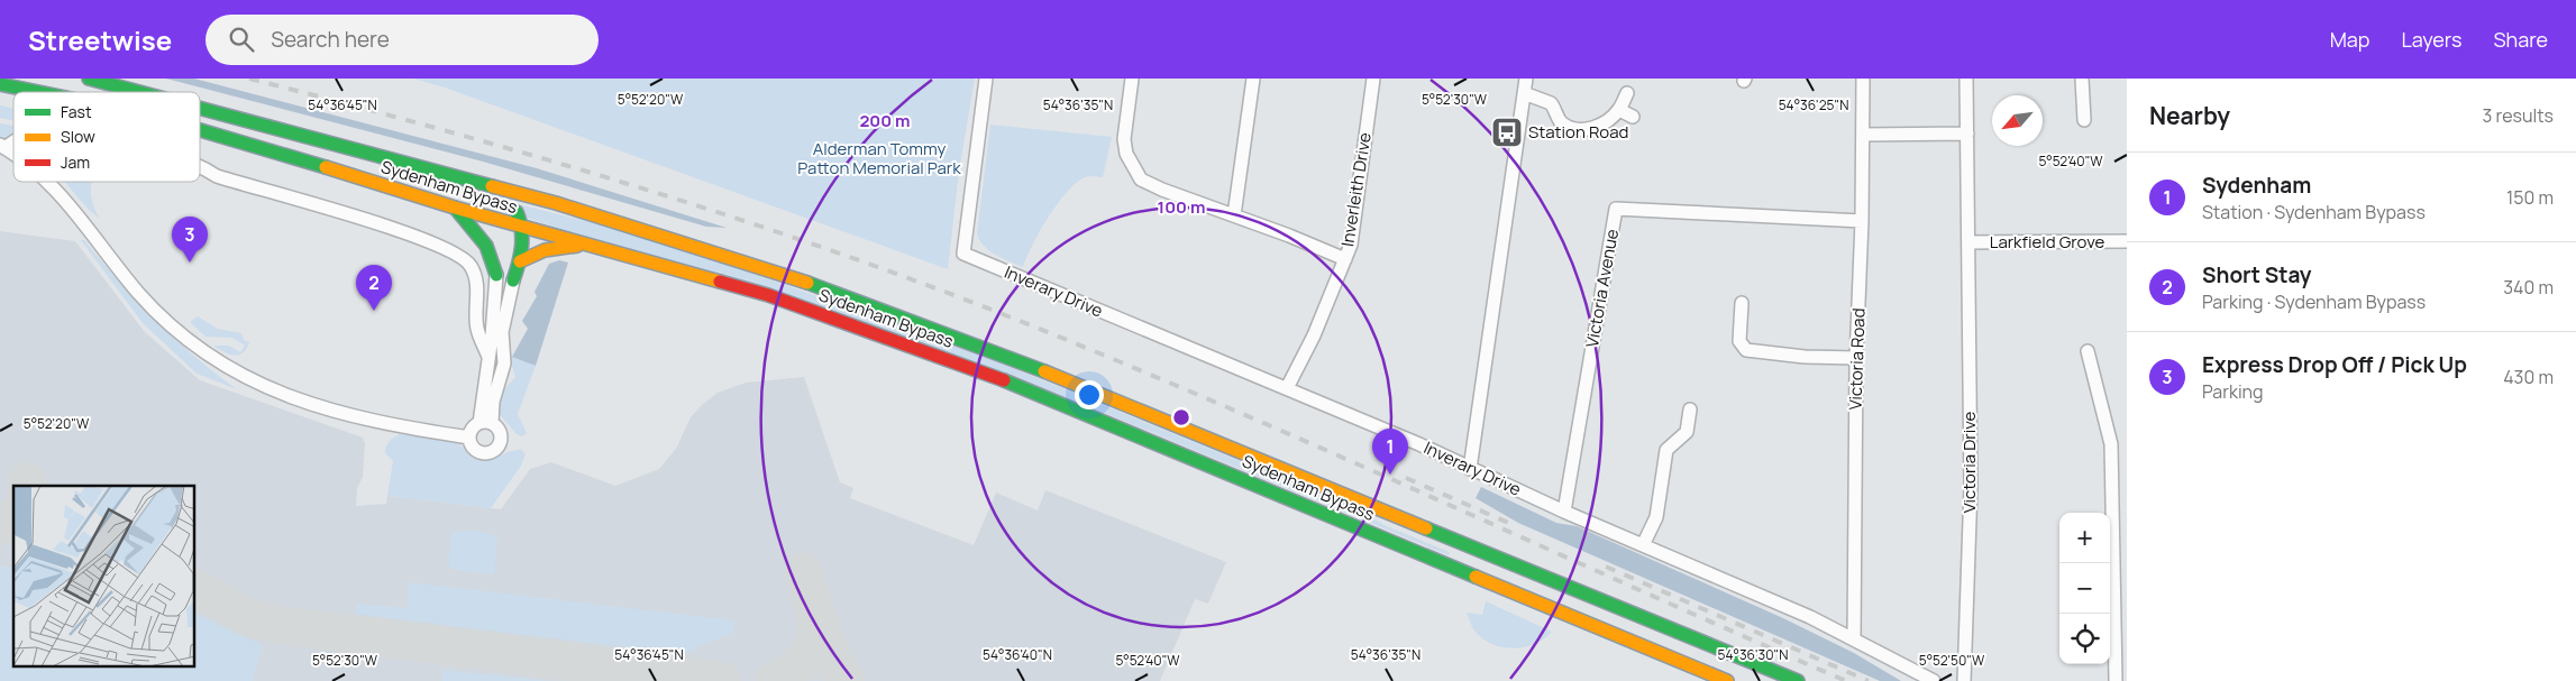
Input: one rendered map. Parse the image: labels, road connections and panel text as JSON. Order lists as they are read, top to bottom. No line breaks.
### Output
{"streets":{"highway":["Sydenham Bypass"],"street":["Inverleith Drive","Larkfield Grove","Victoria Avenue","Inverary Drive","Victoria Road","Victoria Drive"]},"crossings":[["Inverleith Drive","Inverary Drive"],["Larkfield Grove","Victoria Drive"],["Victoria Avenue","Inverary Drive"],["Victoria Avenue","Victoria Road"],["Inverary Drive","Victoria Road"]],"parks":["Alderman Tommy Patton Memorial Park"],"places":{"bus stop":["Station Road"]},"legend":["Fast","Slow","Jam"],"north":"bottom left","page":{"header":"Streetwise","search":"Search here","nav":["Map","Layers","Share"],"heading":["Nearby","3 results"],"list":[{"mark":"1","name":"Sydenham","note":"Station · Sydenham Bypass","value":"150 m"},{"mark":"2","name":"Short Stay","note":"Parking · Sydenham Bypass","value":"340 m"},{"mark":"3","name":"Express Drop Off / Pick Up","note":"Parking","value":"430 m"}],"pins":["3","2","1"],"map_buttons":["+","−"]},"coordinates":["5°52'20\"W","5°52'30\"W","54°36'45\"N","54°36'35\"N","54°36'25\"N","5°52'40\"W","54°36'40\"N","54°36'30\"N","5°52'50\"W"],"rings":["200 m","100 m"]}
